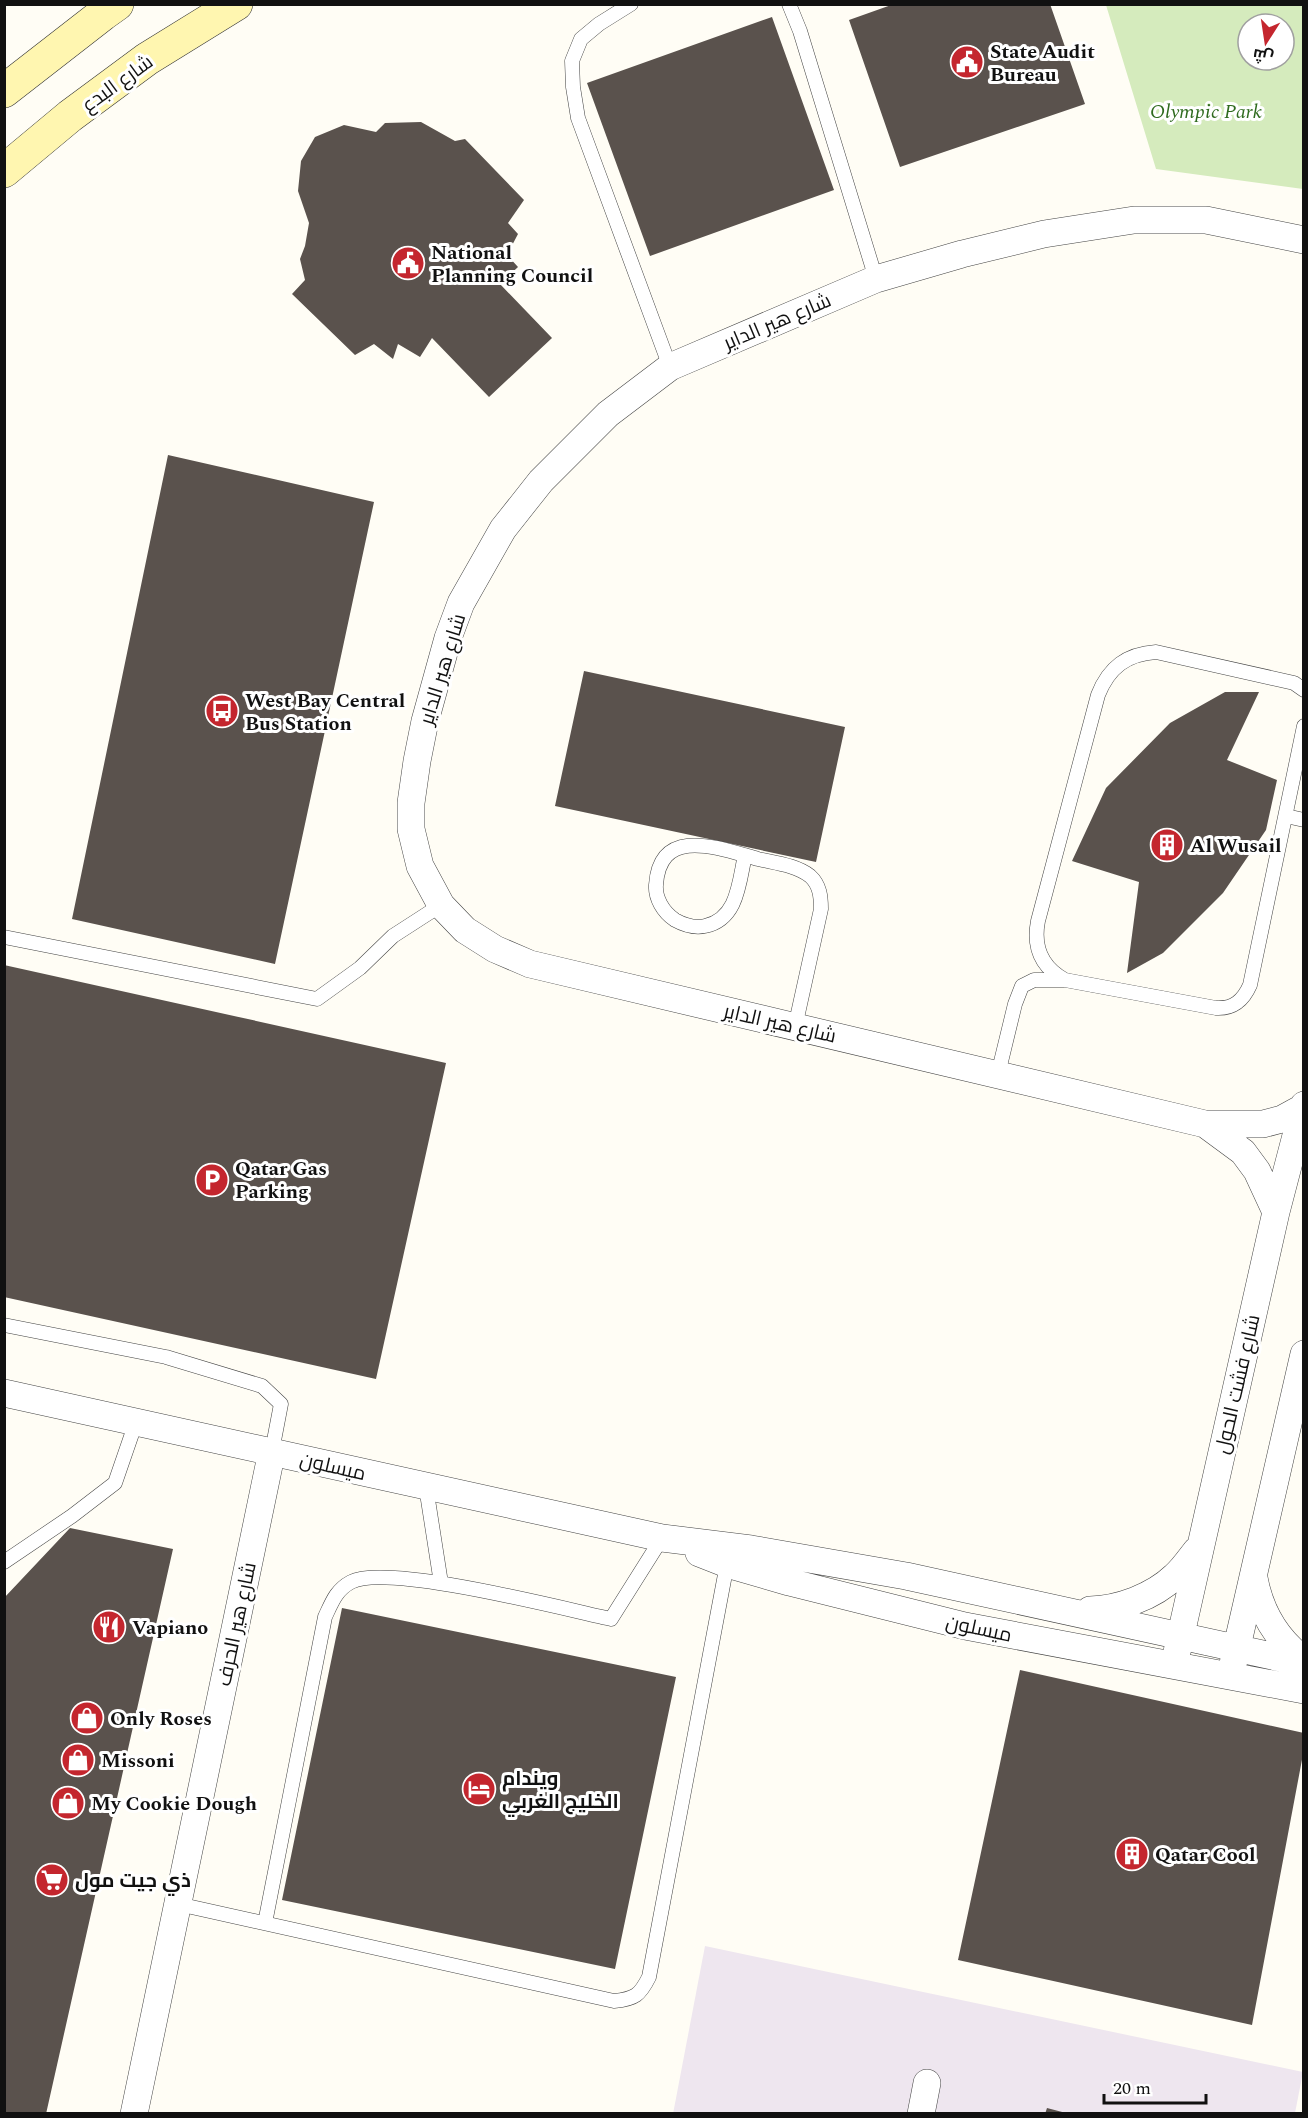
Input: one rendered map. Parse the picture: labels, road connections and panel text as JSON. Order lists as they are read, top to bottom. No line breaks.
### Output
{"streets":{"main road":["شارع البدع"],"street":["شارع هير الداير","شارع فشت الحول","ميسلون","شارع هير الحرف"]},"crossings":[["شارع هير الداير","شارع فشت الحول"],["شارع فشت الحول","ميسلون"],["ميسلون","شارع هير الحرف"]],"parks":["Olympic Park"],"places":{"public building":["State Audit Bureau","National Planning Council"],"bus stop":["West Bay Central Bus Station"],"building":["Al Wusail","Qatar Cool"],"parking":["Qatar Gas Parking"],"restaurant":["Vapiano"],"shop":["Only Roses","Missoni","My Cookie Dough"],"hotel":["ويندام الخليج الغربي"],"supermarket":["ذي جيت مول"]},"scale_bar":"20 m","north":"bottom"}
